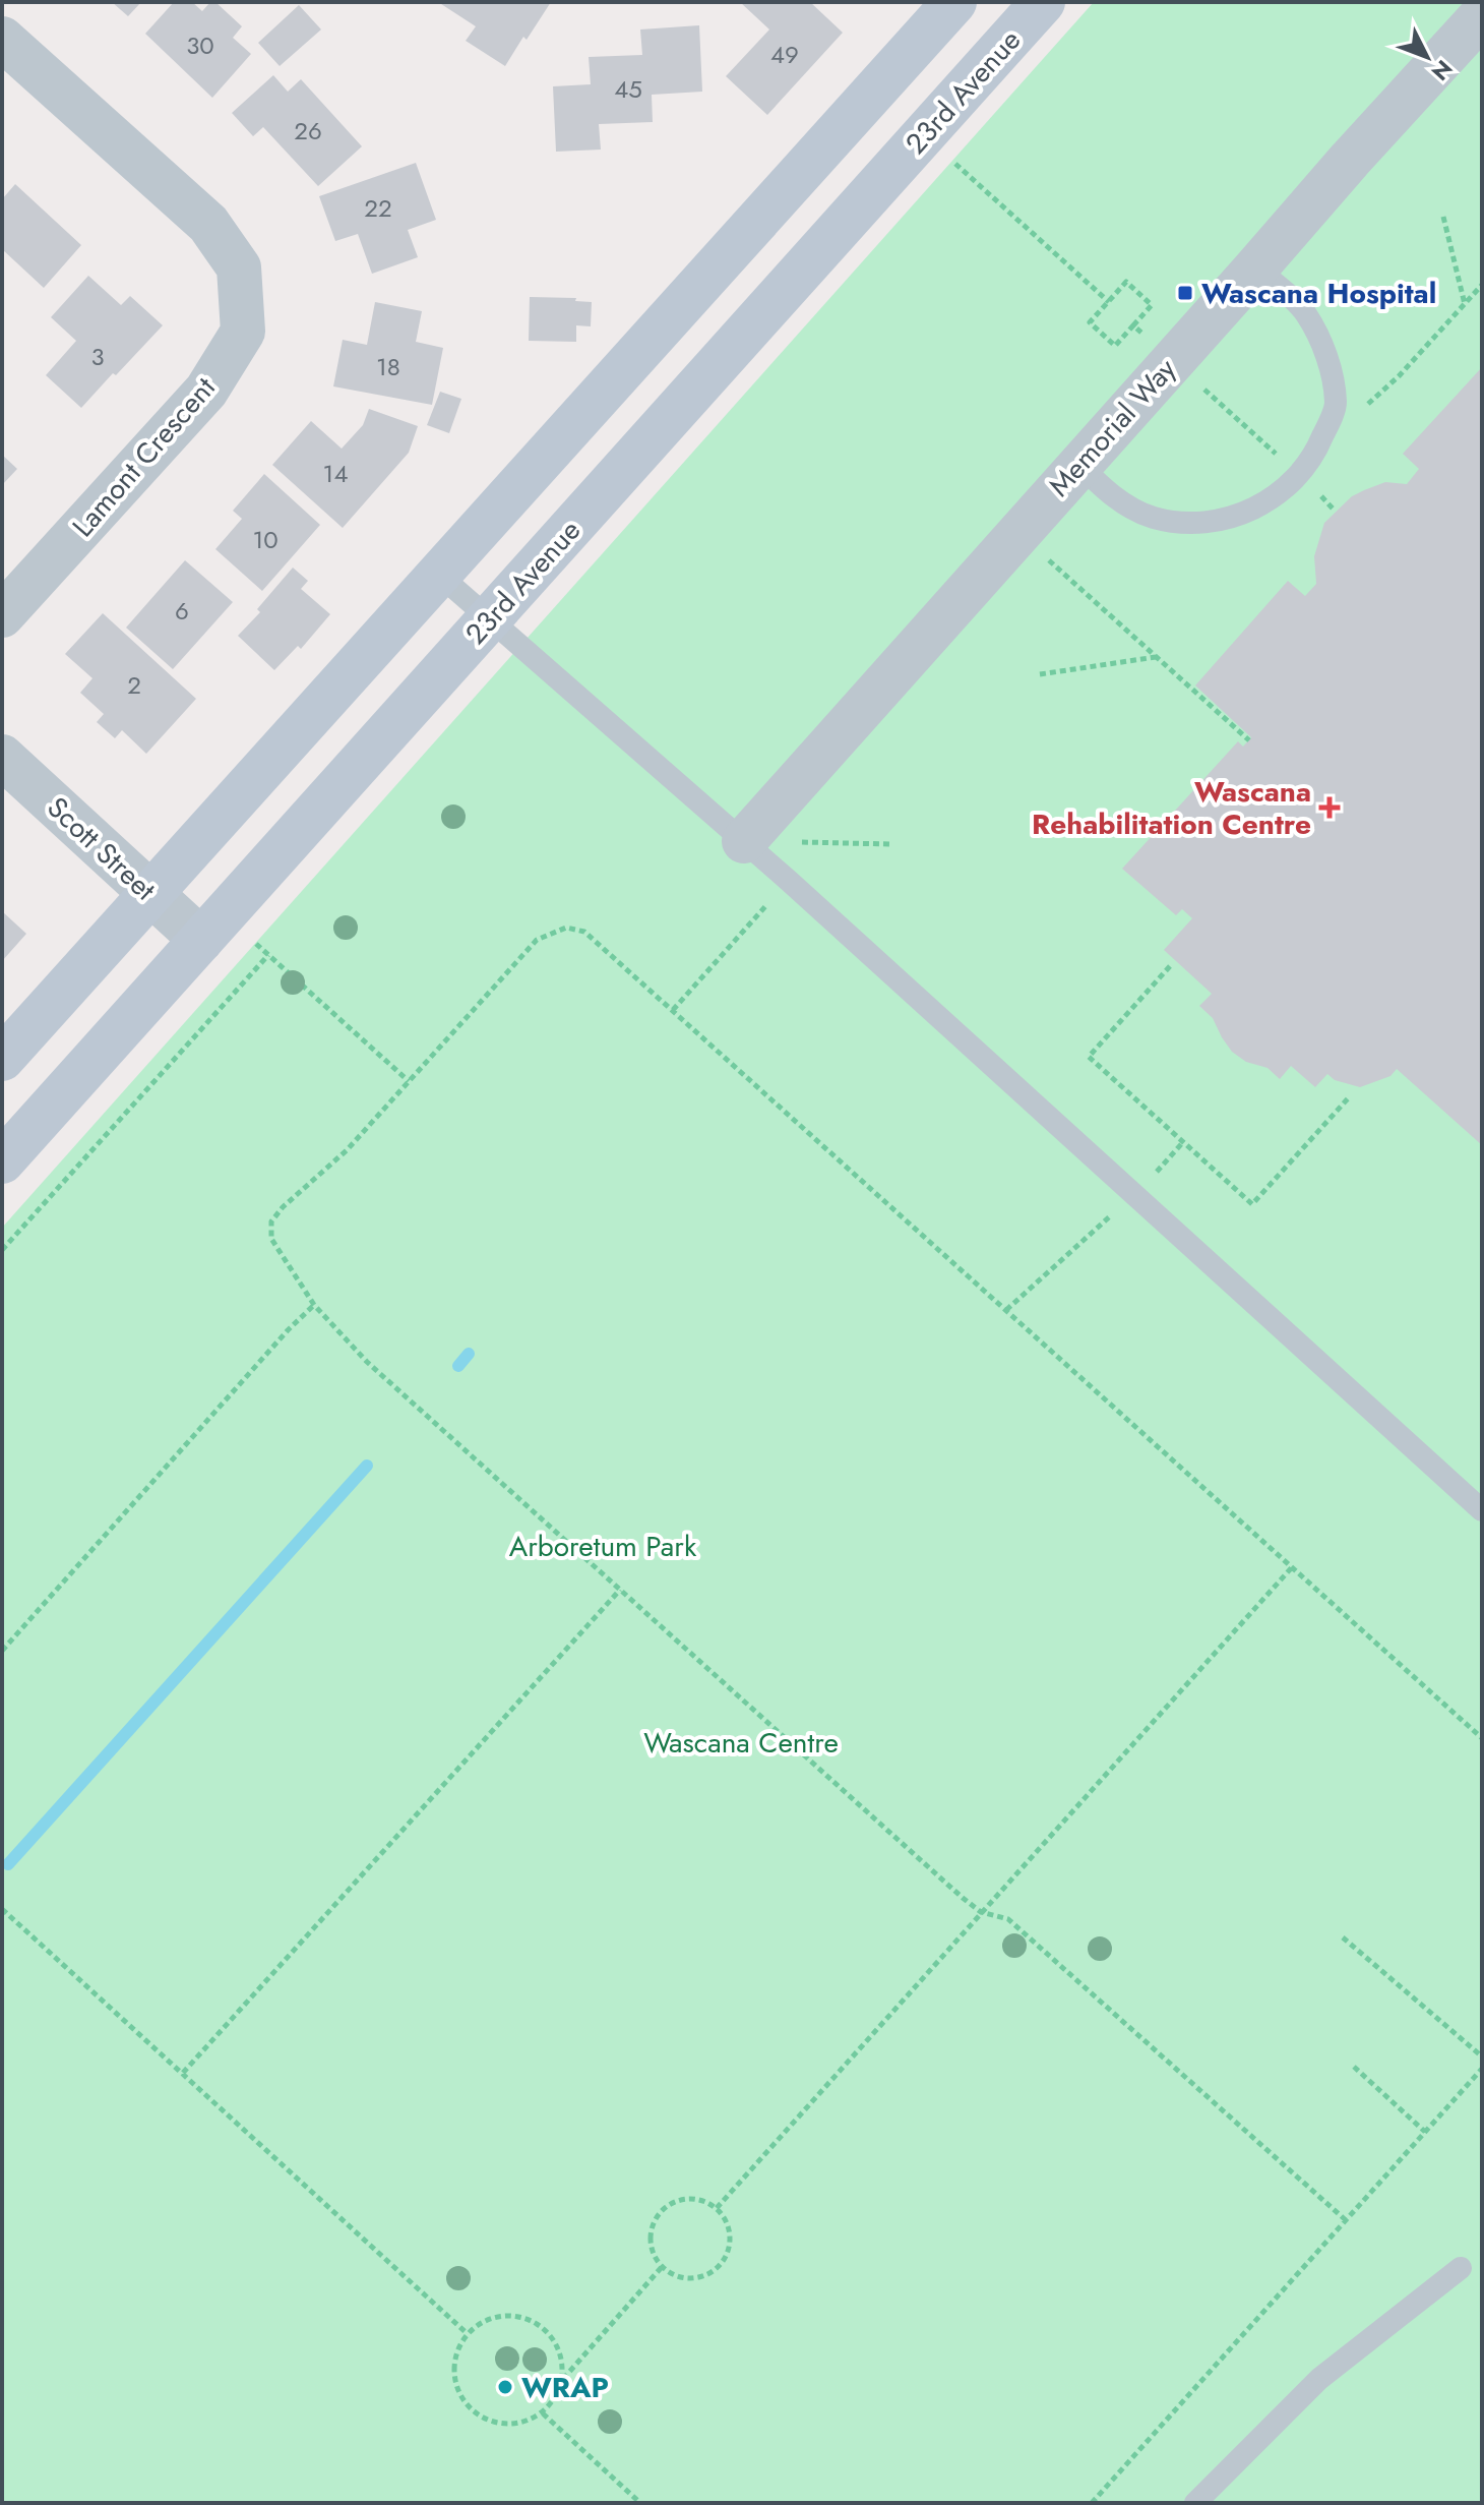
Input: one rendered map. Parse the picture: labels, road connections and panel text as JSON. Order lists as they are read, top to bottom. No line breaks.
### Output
{"streets":{"main road":["23rd Avenue"],"street":["Memorial Way","Lamont Crescent","Scott Street"]},"crossings":[["23rd Avenue","Scott Street"]],"parks":["Arboretum Park","Wascana Centre"],"places":{"transit":["Wascana Hospital"],"health":["Wascana Rehabilitation Centre"],"other":["WRAP"]},"house_numbers":["30","49","45","26","22","3","18","14","10","6","2"],"north":"bottom right"}
